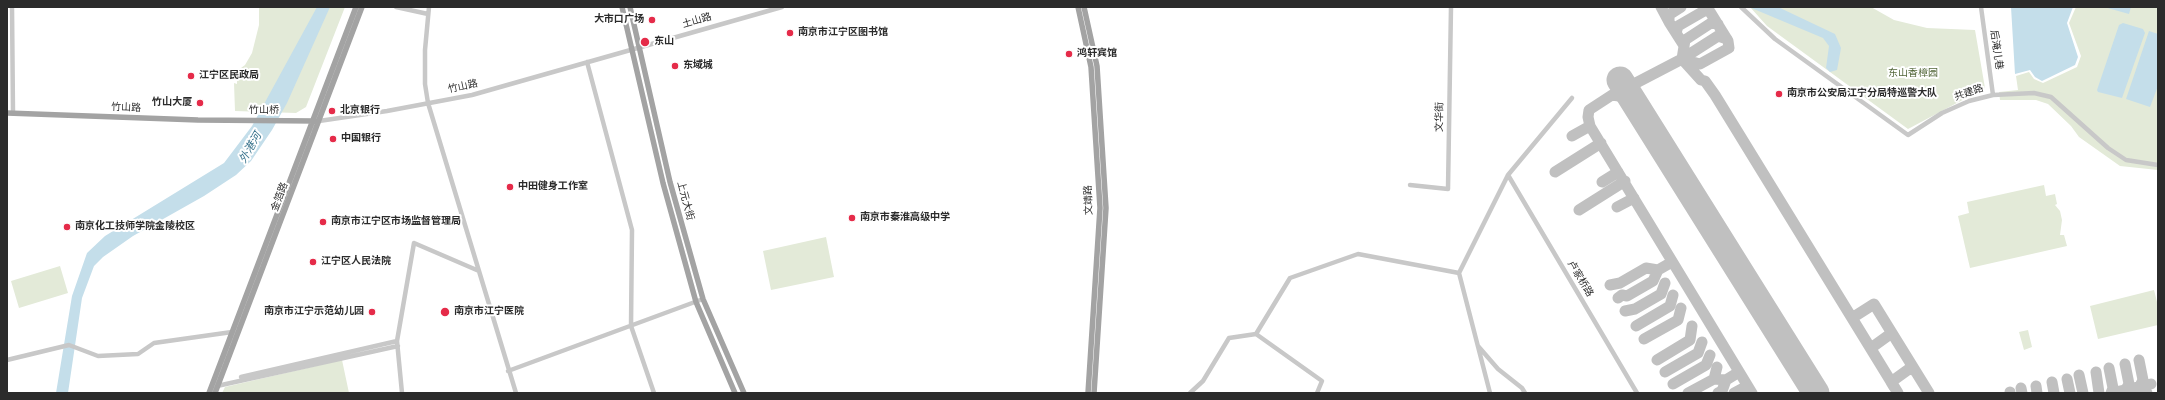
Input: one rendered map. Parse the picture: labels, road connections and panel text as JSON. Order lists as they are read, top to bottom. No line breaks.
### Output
{"streets":{"main road":["竹山路","竹山桥","金箔路","文靖路","上元大街"],"street":["土山路","后淹儿巷","共建路","文华街","卢家桥路"]},"crossings":[["土山路","竹山路"],["土山路","上元大街"],["后淹儿巷","共建路"],["竹山路","竹山桥"],["竹山路","金箔路"],["竹山路","上元大街"]],"water":["外港河"],"parks":["东山香樟园"],"places":["大市口广场","南京市江宁区图书馆","东山","鸿轩宾馆","东域城","江宁区民政局","南京市公安局江宁分局特巡警大队","竹山大厦","北京银行","中国银行","中田健身工作室","南京市秦淮高级中学","南京市江宁区市场监督管理局","南京化工技师学院金陵校区","江宁区人民法院","南京市江宁示范幼儿园","南京市江宁医院"]}
